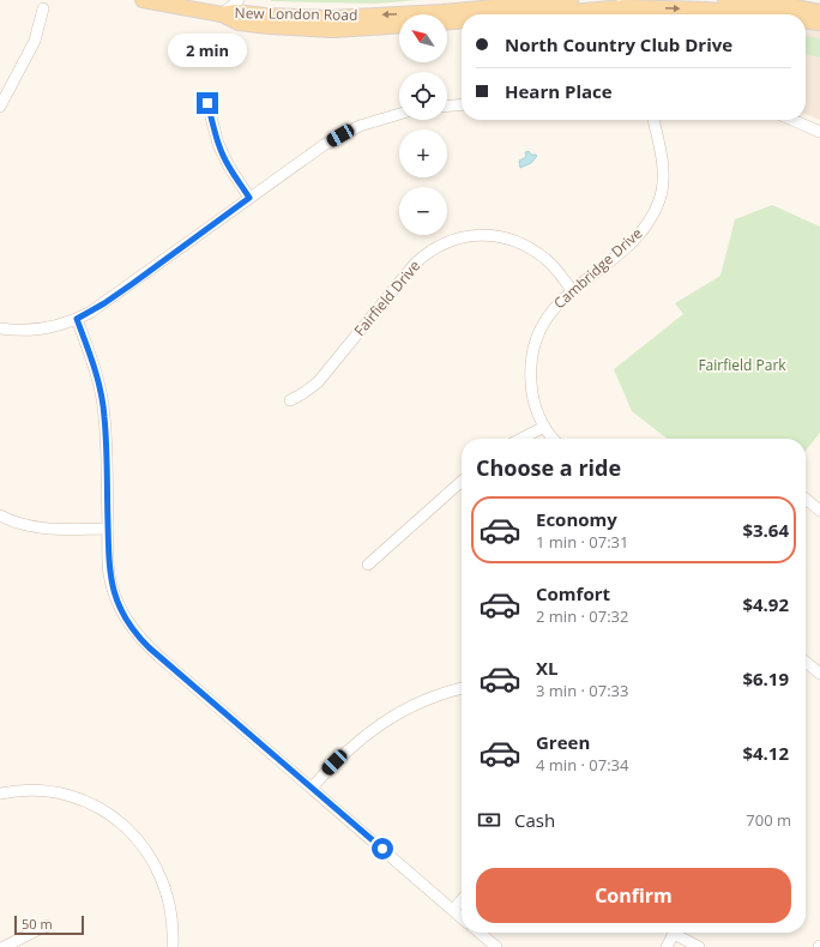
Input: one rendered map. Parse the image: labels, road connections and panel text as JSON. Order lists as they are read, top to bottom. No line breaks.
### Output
{"streets":{"main road":["New London Road"],"street":["Cambridge Drive","Fairfield Drive"]},"crossings":[["Cambridge Drive","Fairfield Drive"]],"parks":["Fairfield Park"],"scale_bar":"50 m","north":"top left","page":{"map_buttons":["+","−"],"banner":["North Country Club Drive","Hearn Place"],"bubble":"2 min","heading":"Choose a ride","list":[{"name":"Economy","note":"1 min · 07:31","value":"$3.64"},{"name":"Comfort","note":"2 min · 07:32","value":"$4.92"},{"name":"XL","note":"3 min · 07:33","value":"$6.19"},{"name":"Green","note":"4 min · 07:34","value":"$4.12"}],"pay":["Cash","700 m"],"buttons":"Confirm","scale":"50 m"}}
